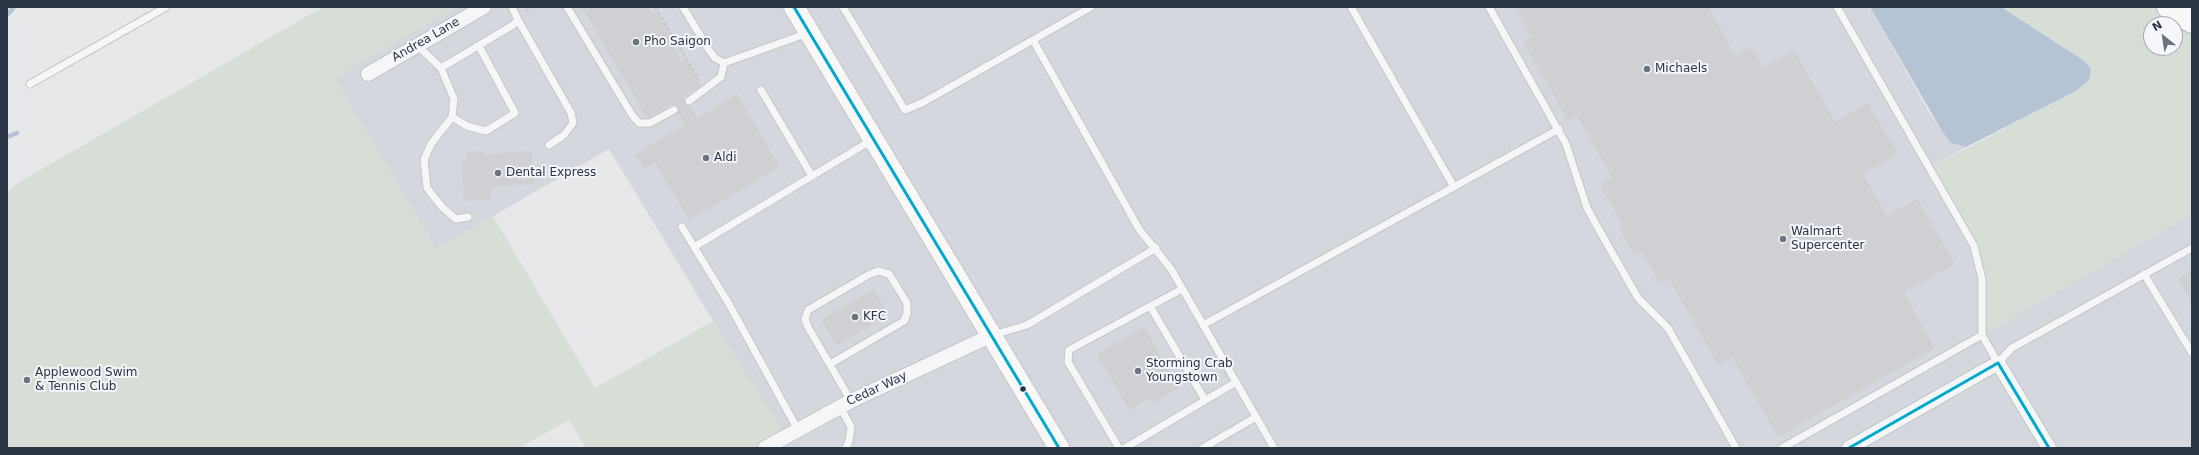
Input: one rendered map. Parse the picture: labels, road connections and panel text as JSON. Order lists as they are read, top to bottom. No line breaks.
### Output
{"streets":{"street":["Andrea Lane","Cedar Way"]},"places":["Pho Saigon","Michaels","Aldi","Dental Express","Walmart Supercenter","KFC","Storming Crab Youngstown","Applewood Swim & Tennis Club"],"north":"top left"}
